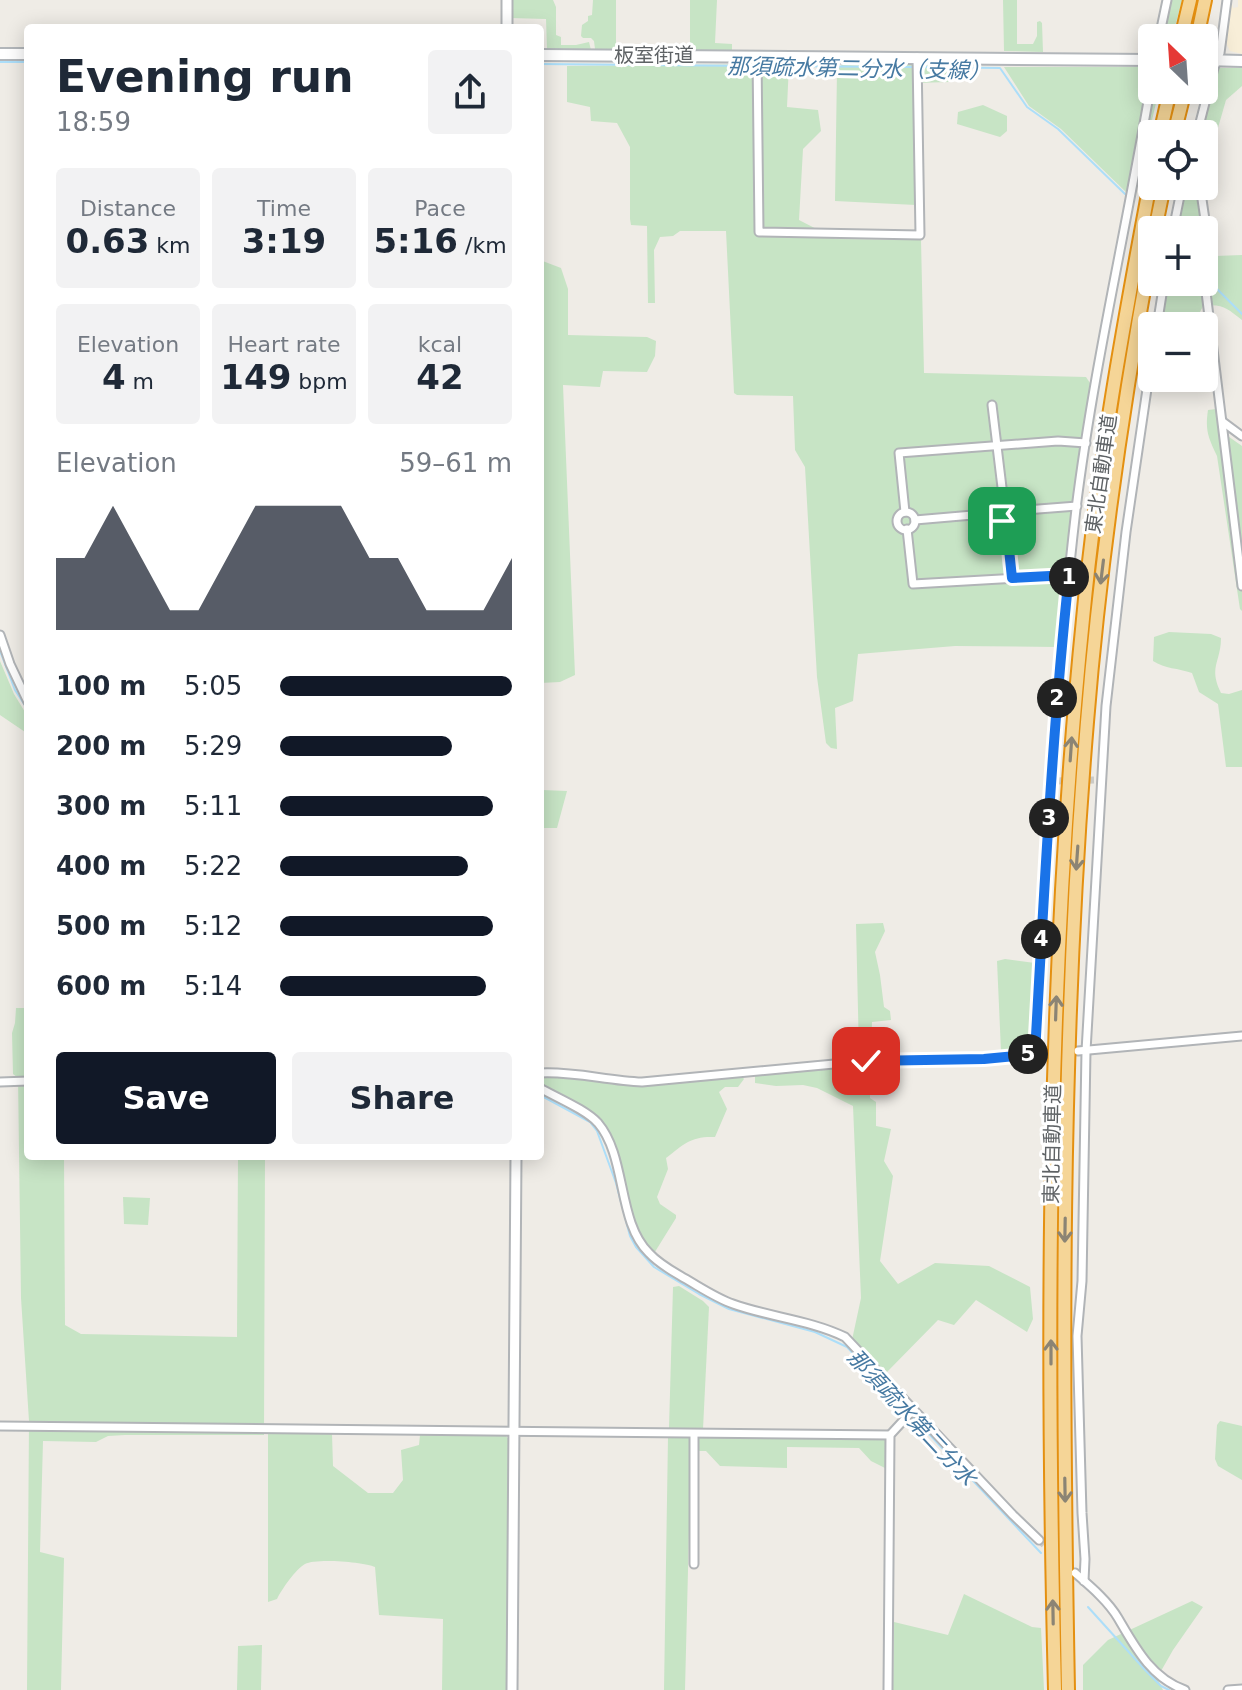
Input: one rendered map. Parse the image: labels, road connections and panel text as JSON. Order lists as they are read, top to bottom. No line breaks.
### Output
{"streets":{"highway":["東北自動車道"],"main road":["板室街道"]},"water":["那須疏水第二分水（支線）","那須疏水第二分水"],"north":"top left","page":{"map_buttons":["+","−"],"heading":["Evening run","18:59"],"stats":[["Distance","0.63 km"],["Time","3:19"],["Pace","5:16 /km"],["Elevation","4 m"],["Heart rate","149 bpm"],["kcal","42"]],"chart":["Elevation","59–61 m"],"pins":["1","2","3","4","5"],"list":[{"name":"100 m","note":"5:05"},{"name":"200 m","note":"5:29"},{"name":"300 m","note":"5:11"},{"name":"400 m","note":"5:22"},{"name":"500 m","note":"5:12"},{"name":"600 m","note":"5:14"}],"buttons":["Save","Share"]}}
